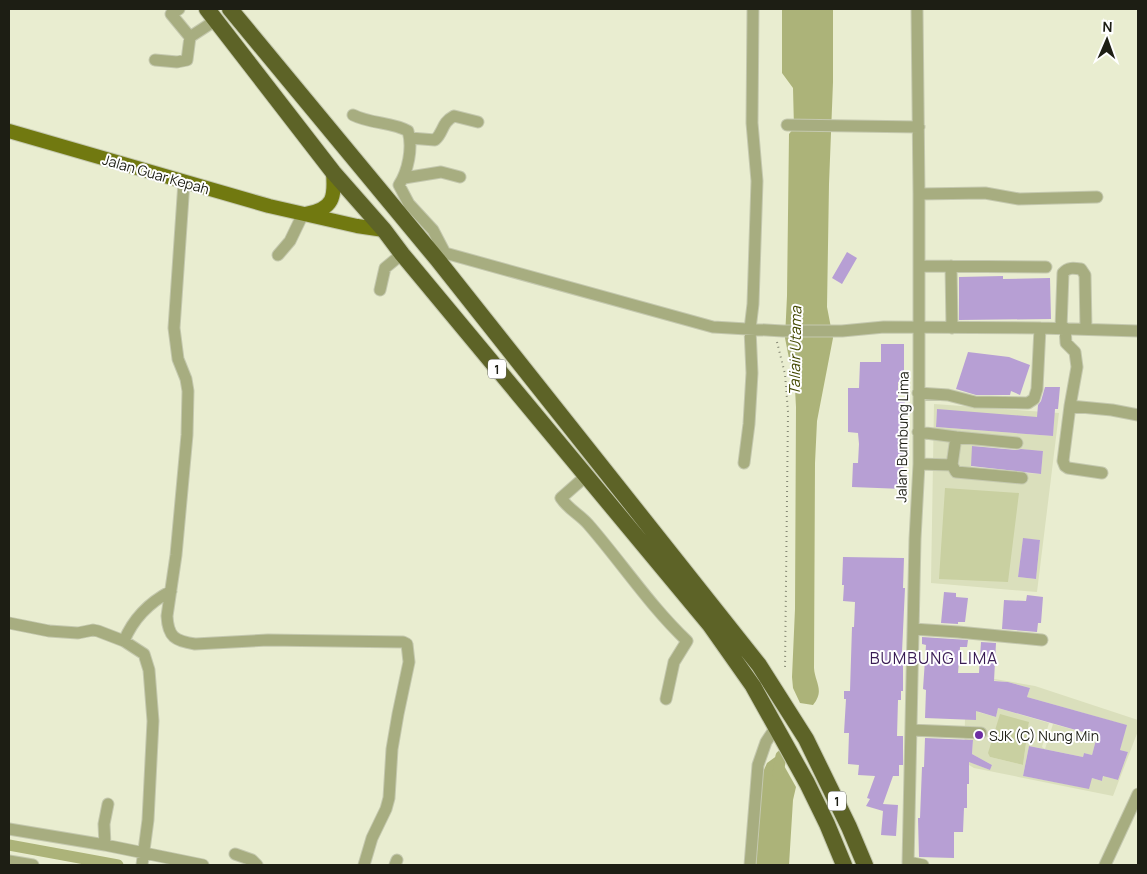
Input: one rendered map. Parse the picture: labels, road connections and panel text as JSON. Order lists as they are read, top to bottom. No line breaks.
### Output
{"streets":{"highway":["1"],"main road":["Jalan Guar Kepah"],"street":["Jalan Bumbung Lima"]},"crossings":[["Jalan Guar Kepah","1"]],"districts":["BUMBUNG LIMA"],"water":["Taliair Utama"],"places":["SJK (C) Nung Min"],"north":"top"}
